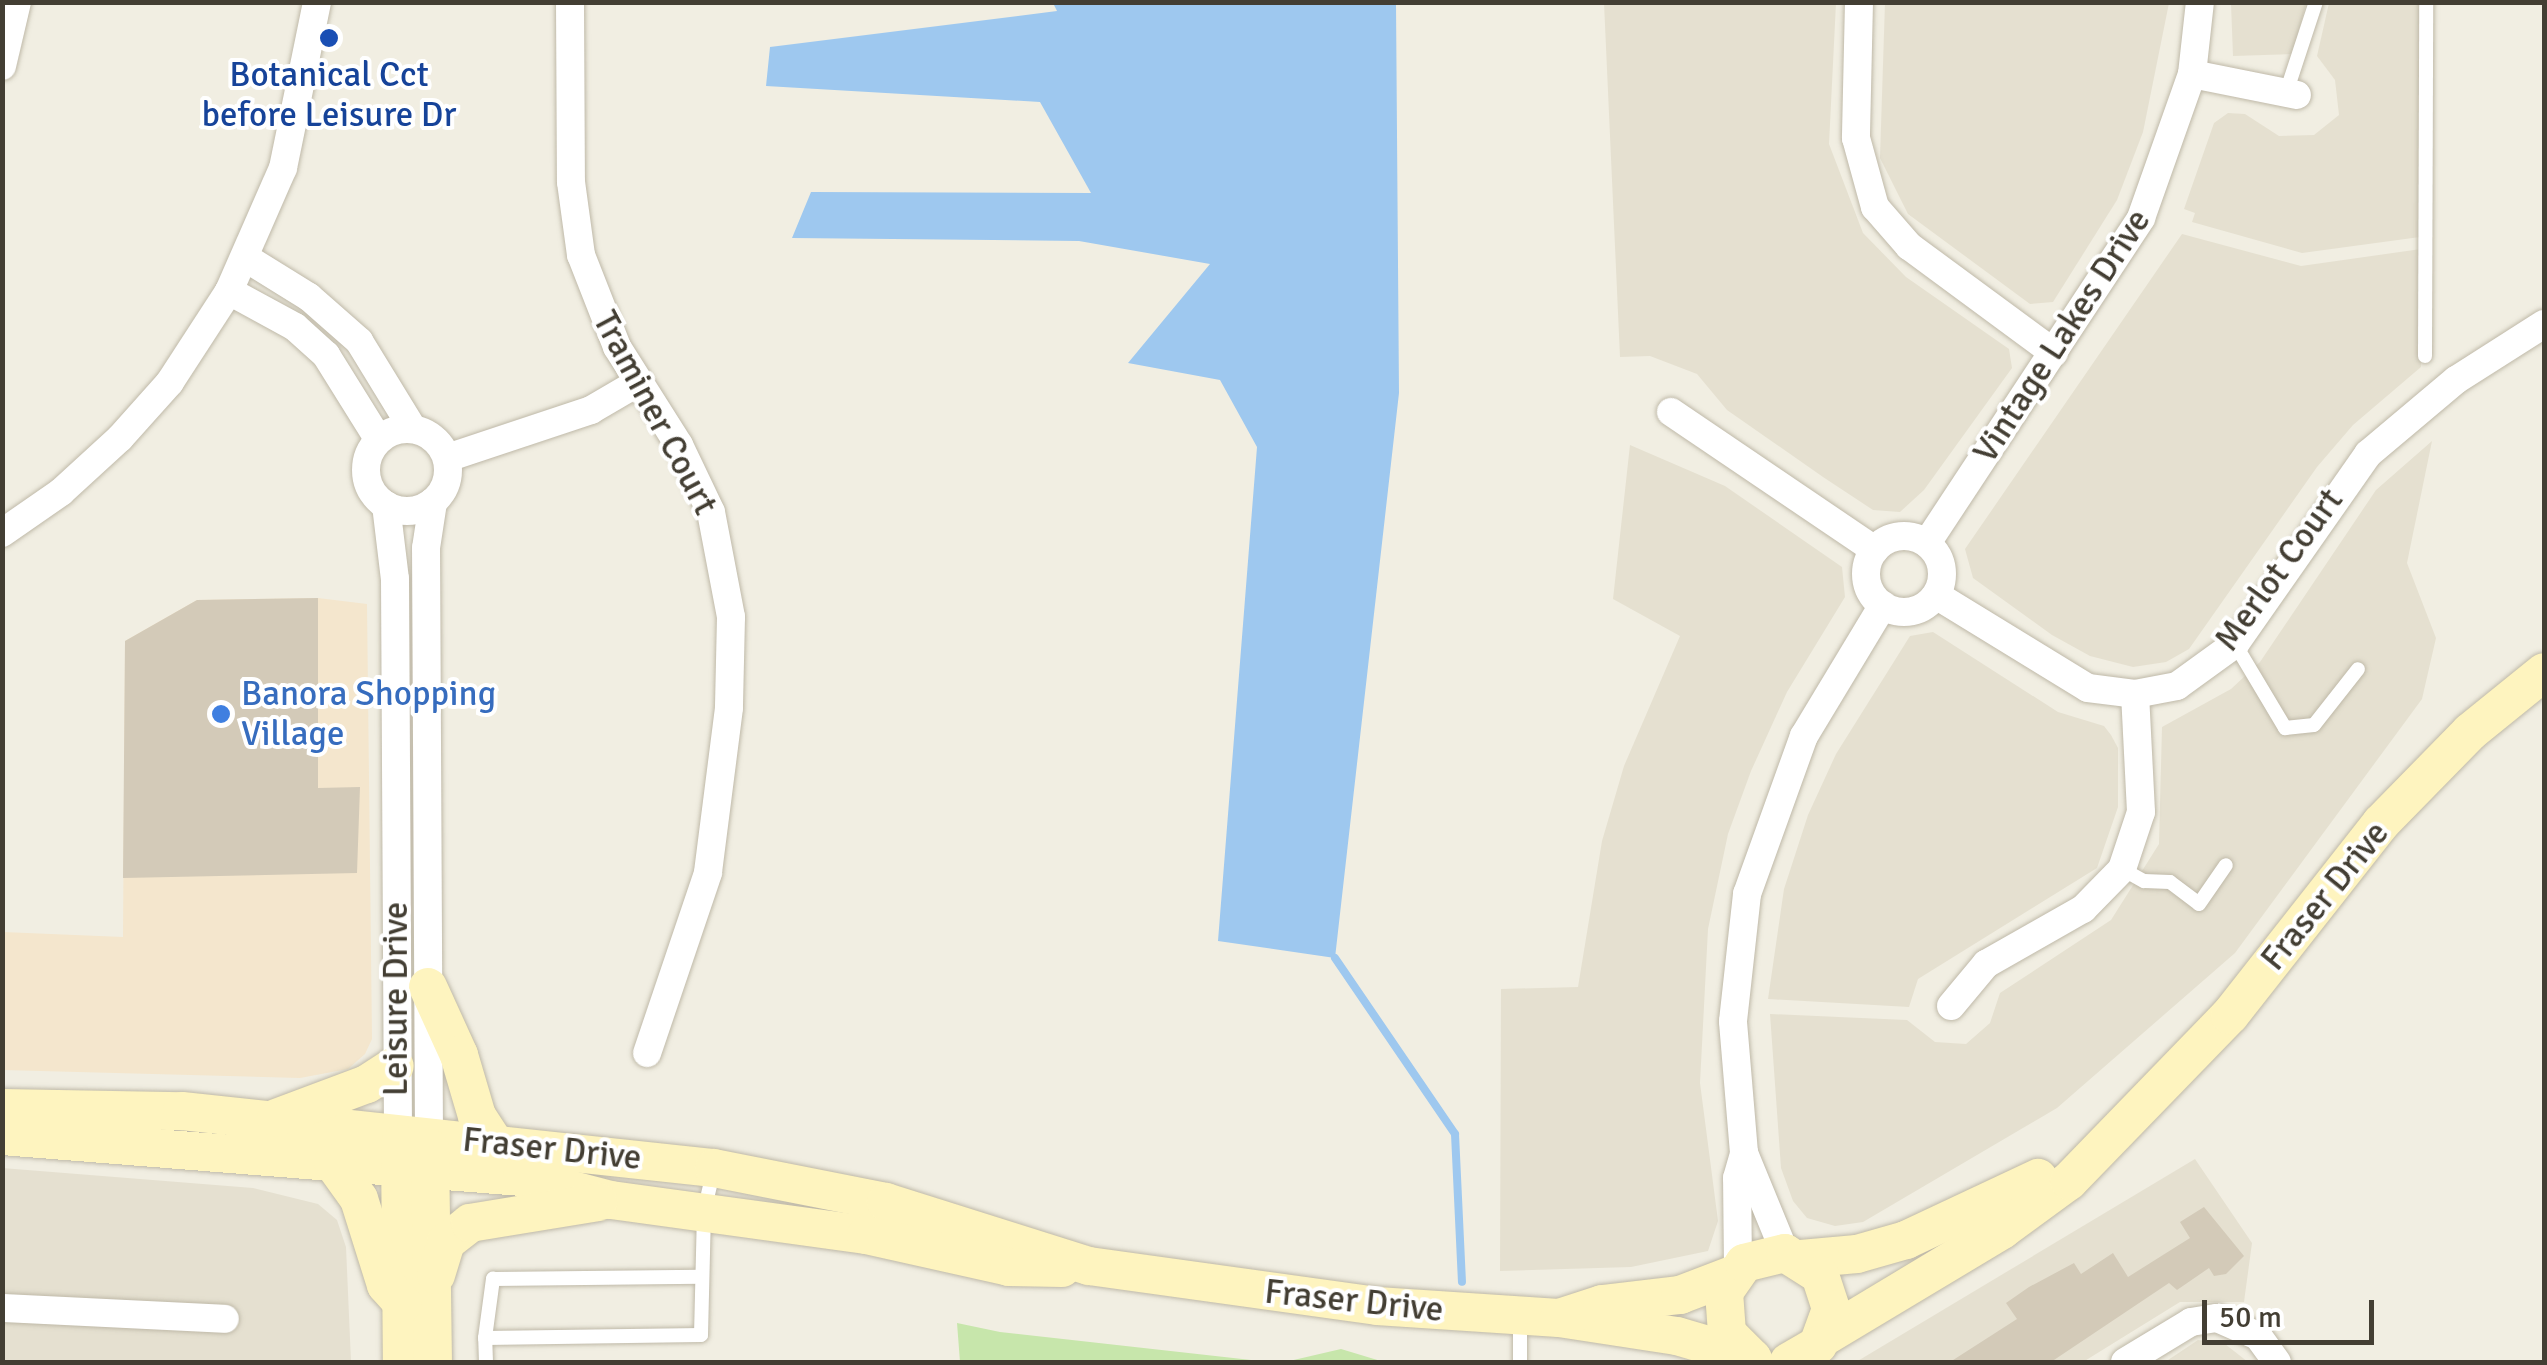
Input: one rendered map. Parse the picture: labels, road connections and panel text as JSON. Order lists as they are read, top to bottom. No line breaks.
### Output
{"streets":{"street":["Vintage Lakes Drive","Traminer Court","Merlot Court","Fraser Drive","Leisure Drive"]},"crossings":[["Vintage Lakes Drive","Merlot Court"],["Fraser Drive","Leisure Drive"]],"places":["Botanical Cct before Leisure Dr","Banora Shopping Village"],"scale_bar":"50 m"}
